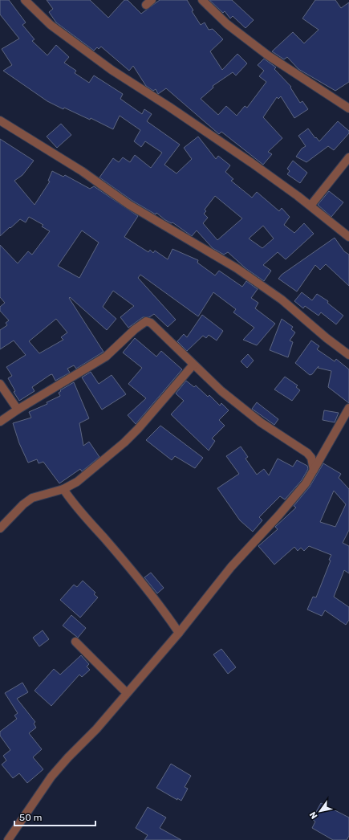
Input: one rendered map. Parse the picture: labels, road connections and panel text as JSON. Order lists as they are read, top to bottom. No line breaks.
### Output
{"scale_bar":"50 m","north":"bottom left"}
